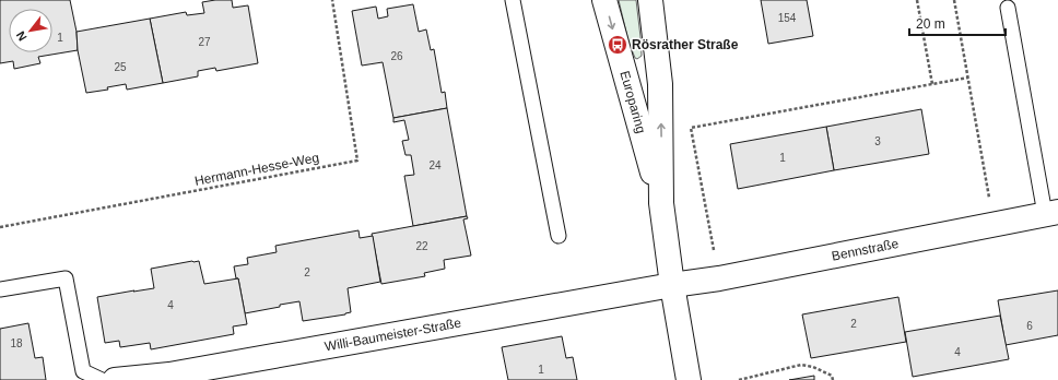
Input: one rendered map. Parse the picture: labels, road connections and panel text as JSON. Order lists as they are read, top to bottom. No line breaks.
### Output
{"streets":{"street":["Europaring","Bennstraße","Willi-Baumeister-Straße"],"path":["Hermann-Hesse-Weg"]},"crossings":[["Europaring","Bennstraße"],["Europaring","Willi-Baumeister-Straße"],["Bennstraße","Willi-Baumeister-Straße"]],"places":{"bus stop":["Rösrather Straße"]},"house_numbers":["154","1","27","26","25","3","1","24","22","2","4","2","6","18","4","1"],"scale_bar":"20 m","north":"bottom left"}
